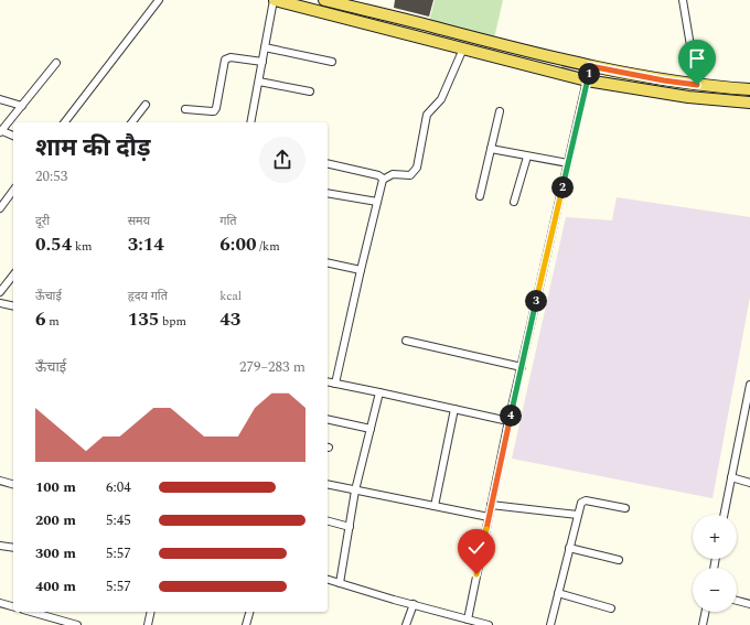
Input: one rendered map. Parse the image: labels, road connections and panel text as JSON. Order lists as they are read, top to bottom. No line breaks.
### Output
{"page":{"pins":["1","2","3","4"],"heading":["शाम की दौड़","20:53"],"stats":[["दूरी","0.54 km"],["समय","3:14"],["गति","6:00 /km"],["ऊँचाई","6 m"],["हृदय गति","135 bpm"],["kcal","43"]],"chart":["ऊँचाई","279–283 m"],"list":[{"name":"100 m","note":"6:04"},{"name":"200 m","note":"5:45"},{"name":"300 m","note":"5:57"},{"name":"400 m","note":"5:57"}],"map_buttons":["+","−"]}}
